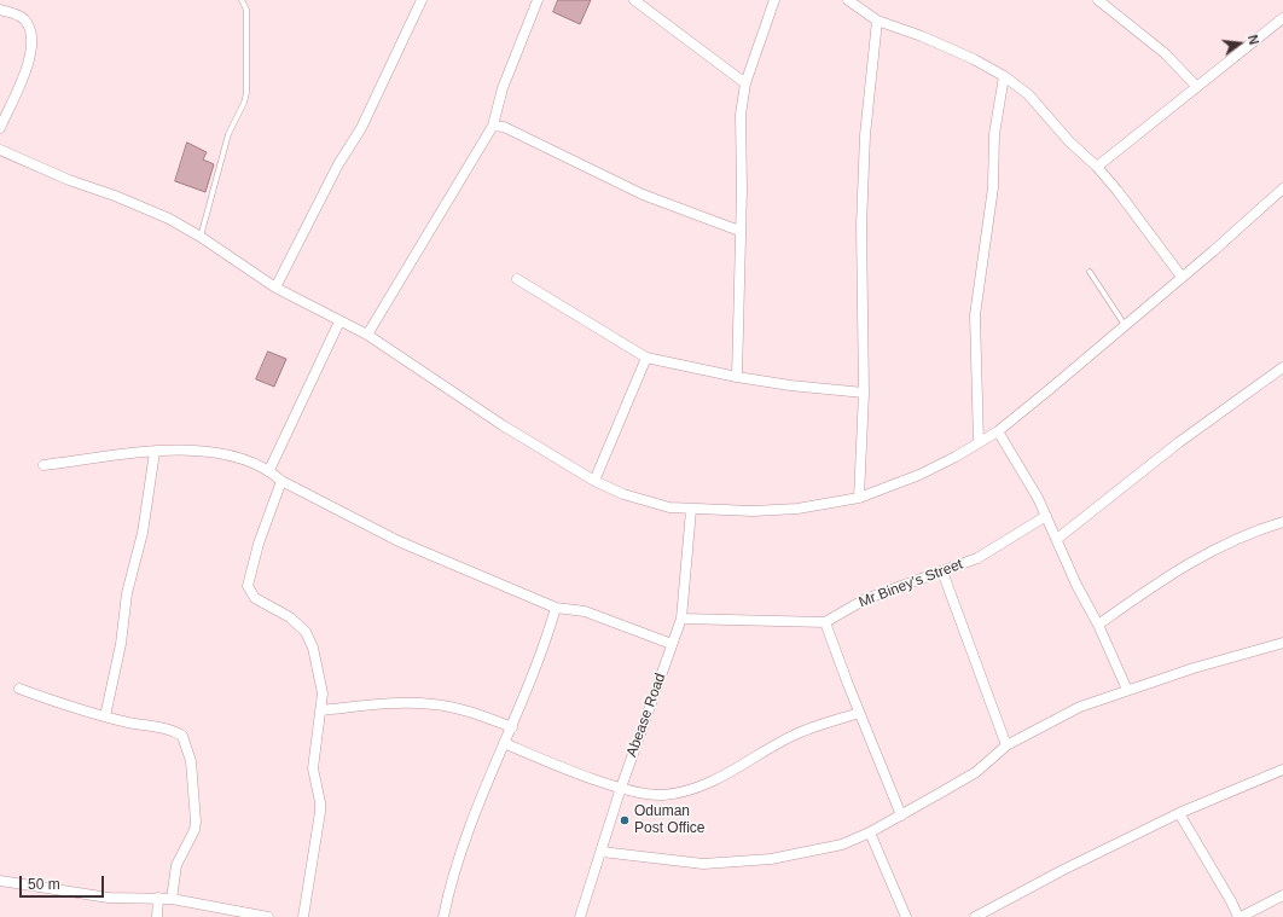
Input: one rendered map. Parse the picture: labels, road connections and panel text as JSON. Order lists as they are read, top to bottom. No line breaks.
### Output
{"streets":{"street":["Mr Biney’s Street","Abease Road"]},"places":["Oduman Post Office"],"scale_bar":"50 m","north":"right"}
